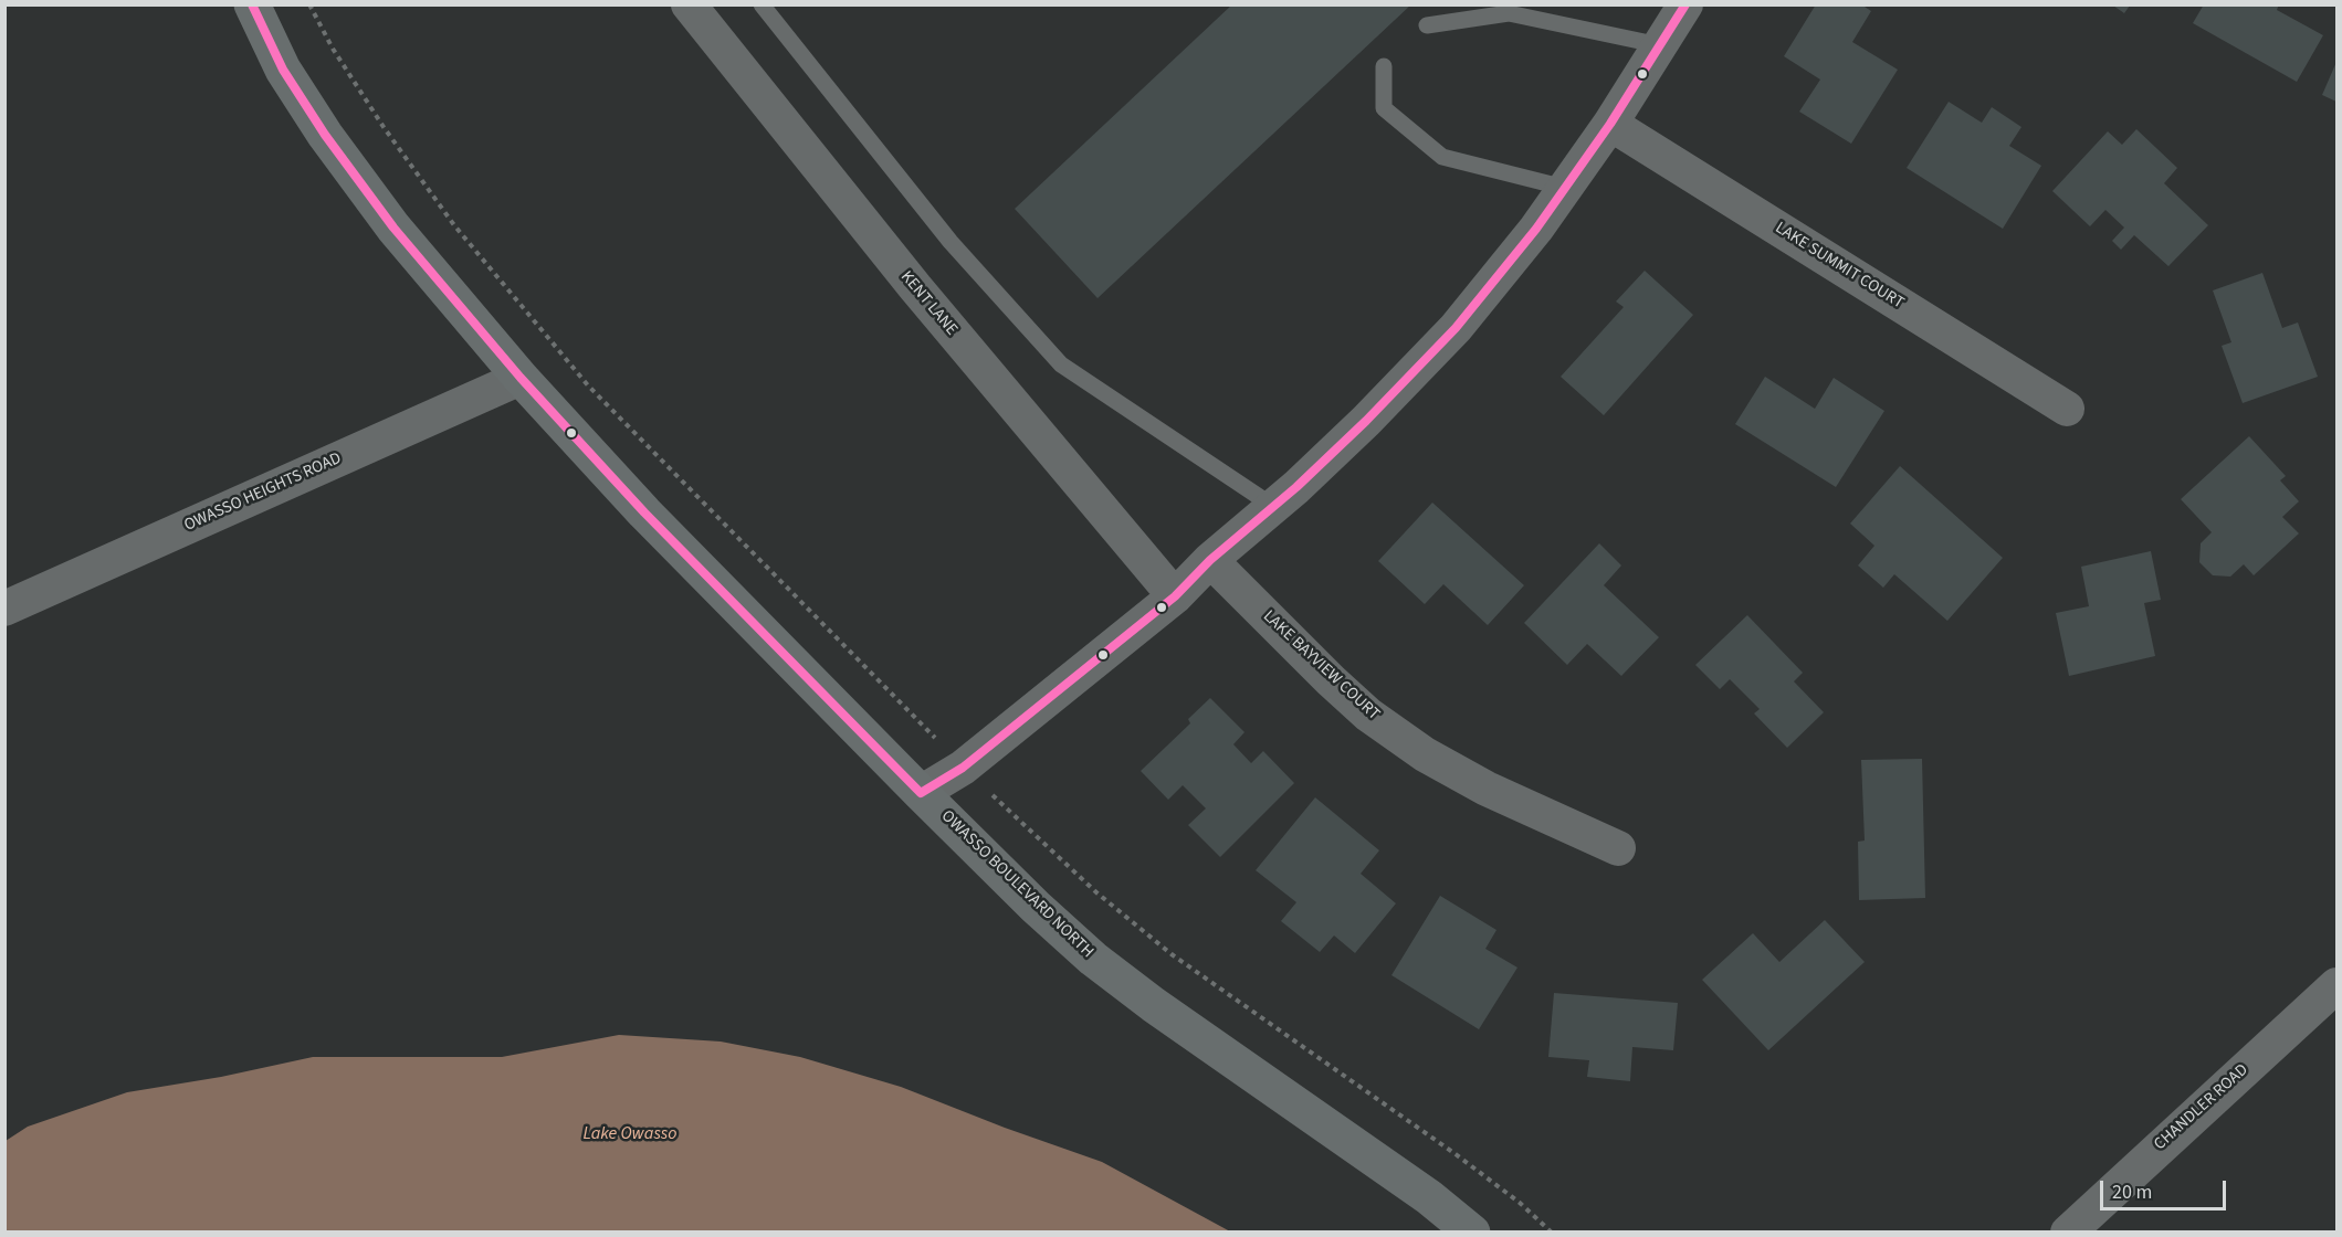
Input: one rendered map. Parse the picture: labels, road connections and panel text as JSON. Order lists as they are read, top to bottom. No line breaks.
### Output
{"streets":{"street":["LAKE SUMMIT COURT","KENT LANE","OWASSO HEIGHTS ROAD","LAKE BAYVIEW COURT","OWASSO BOULEVARD NORTH","CHANDLER ROAD"]},"crossings":[["OWASSO HEIGHTS ROAD","OWASSO BOULEVARD NORTH"]],"water":["Lake Owasso"],"scale_bar":"20 m"}
